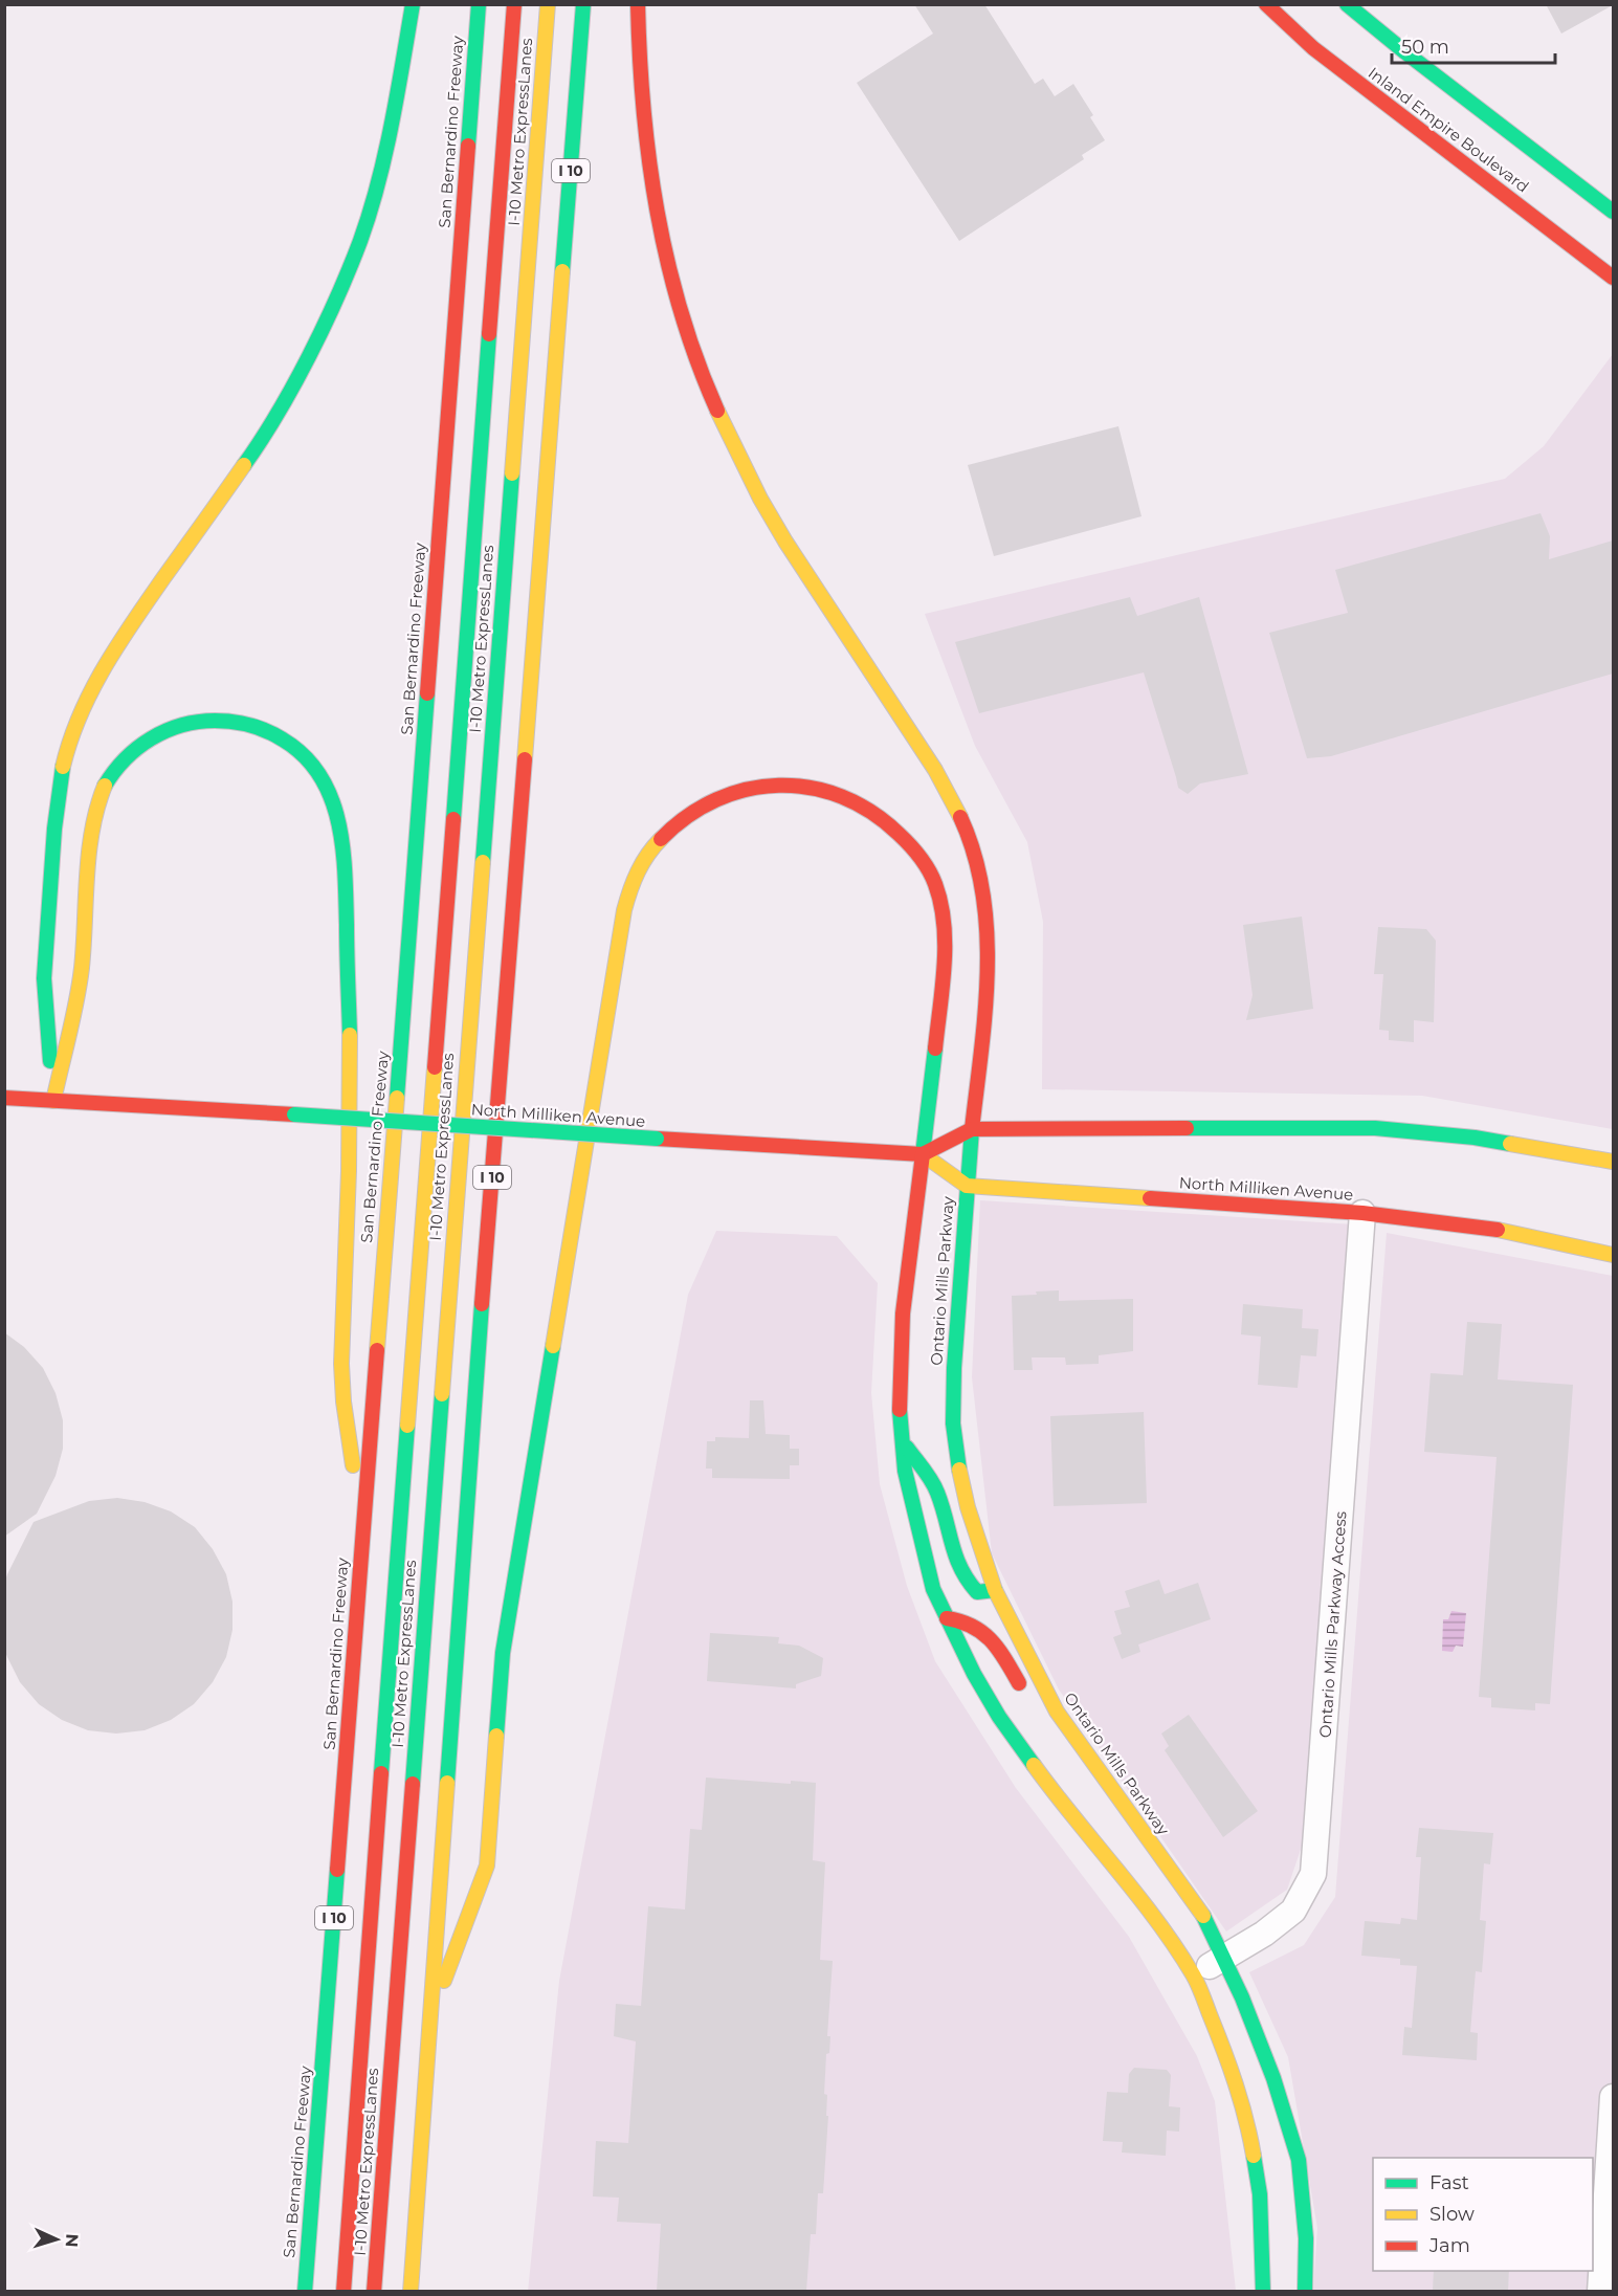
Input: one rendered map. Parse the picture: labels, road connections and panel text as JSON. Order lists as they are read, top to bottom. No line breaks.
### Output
{"streets":{"main road":["Inland Empire Boulevard","San Bernardino Freeway","I-10 Metro ExpressLanes","I 10","North Milliken Avenue","Ontario Mills Parkway"],"street":["Ontario Mills Parkway Access"]},"crossings":[["I 10","Ontario Mills Parkway"],["North Milliken Avenue","Ontario Mills Parkway"],["North Milliken Avenue","Ontario Mills Parkway Access"],["Ontario Mills Parkway","Ontario Mills Parkway Access"]],"legend":["Fast","Slow","Jam"],"scale_bar":"50 m","north":"right"}
